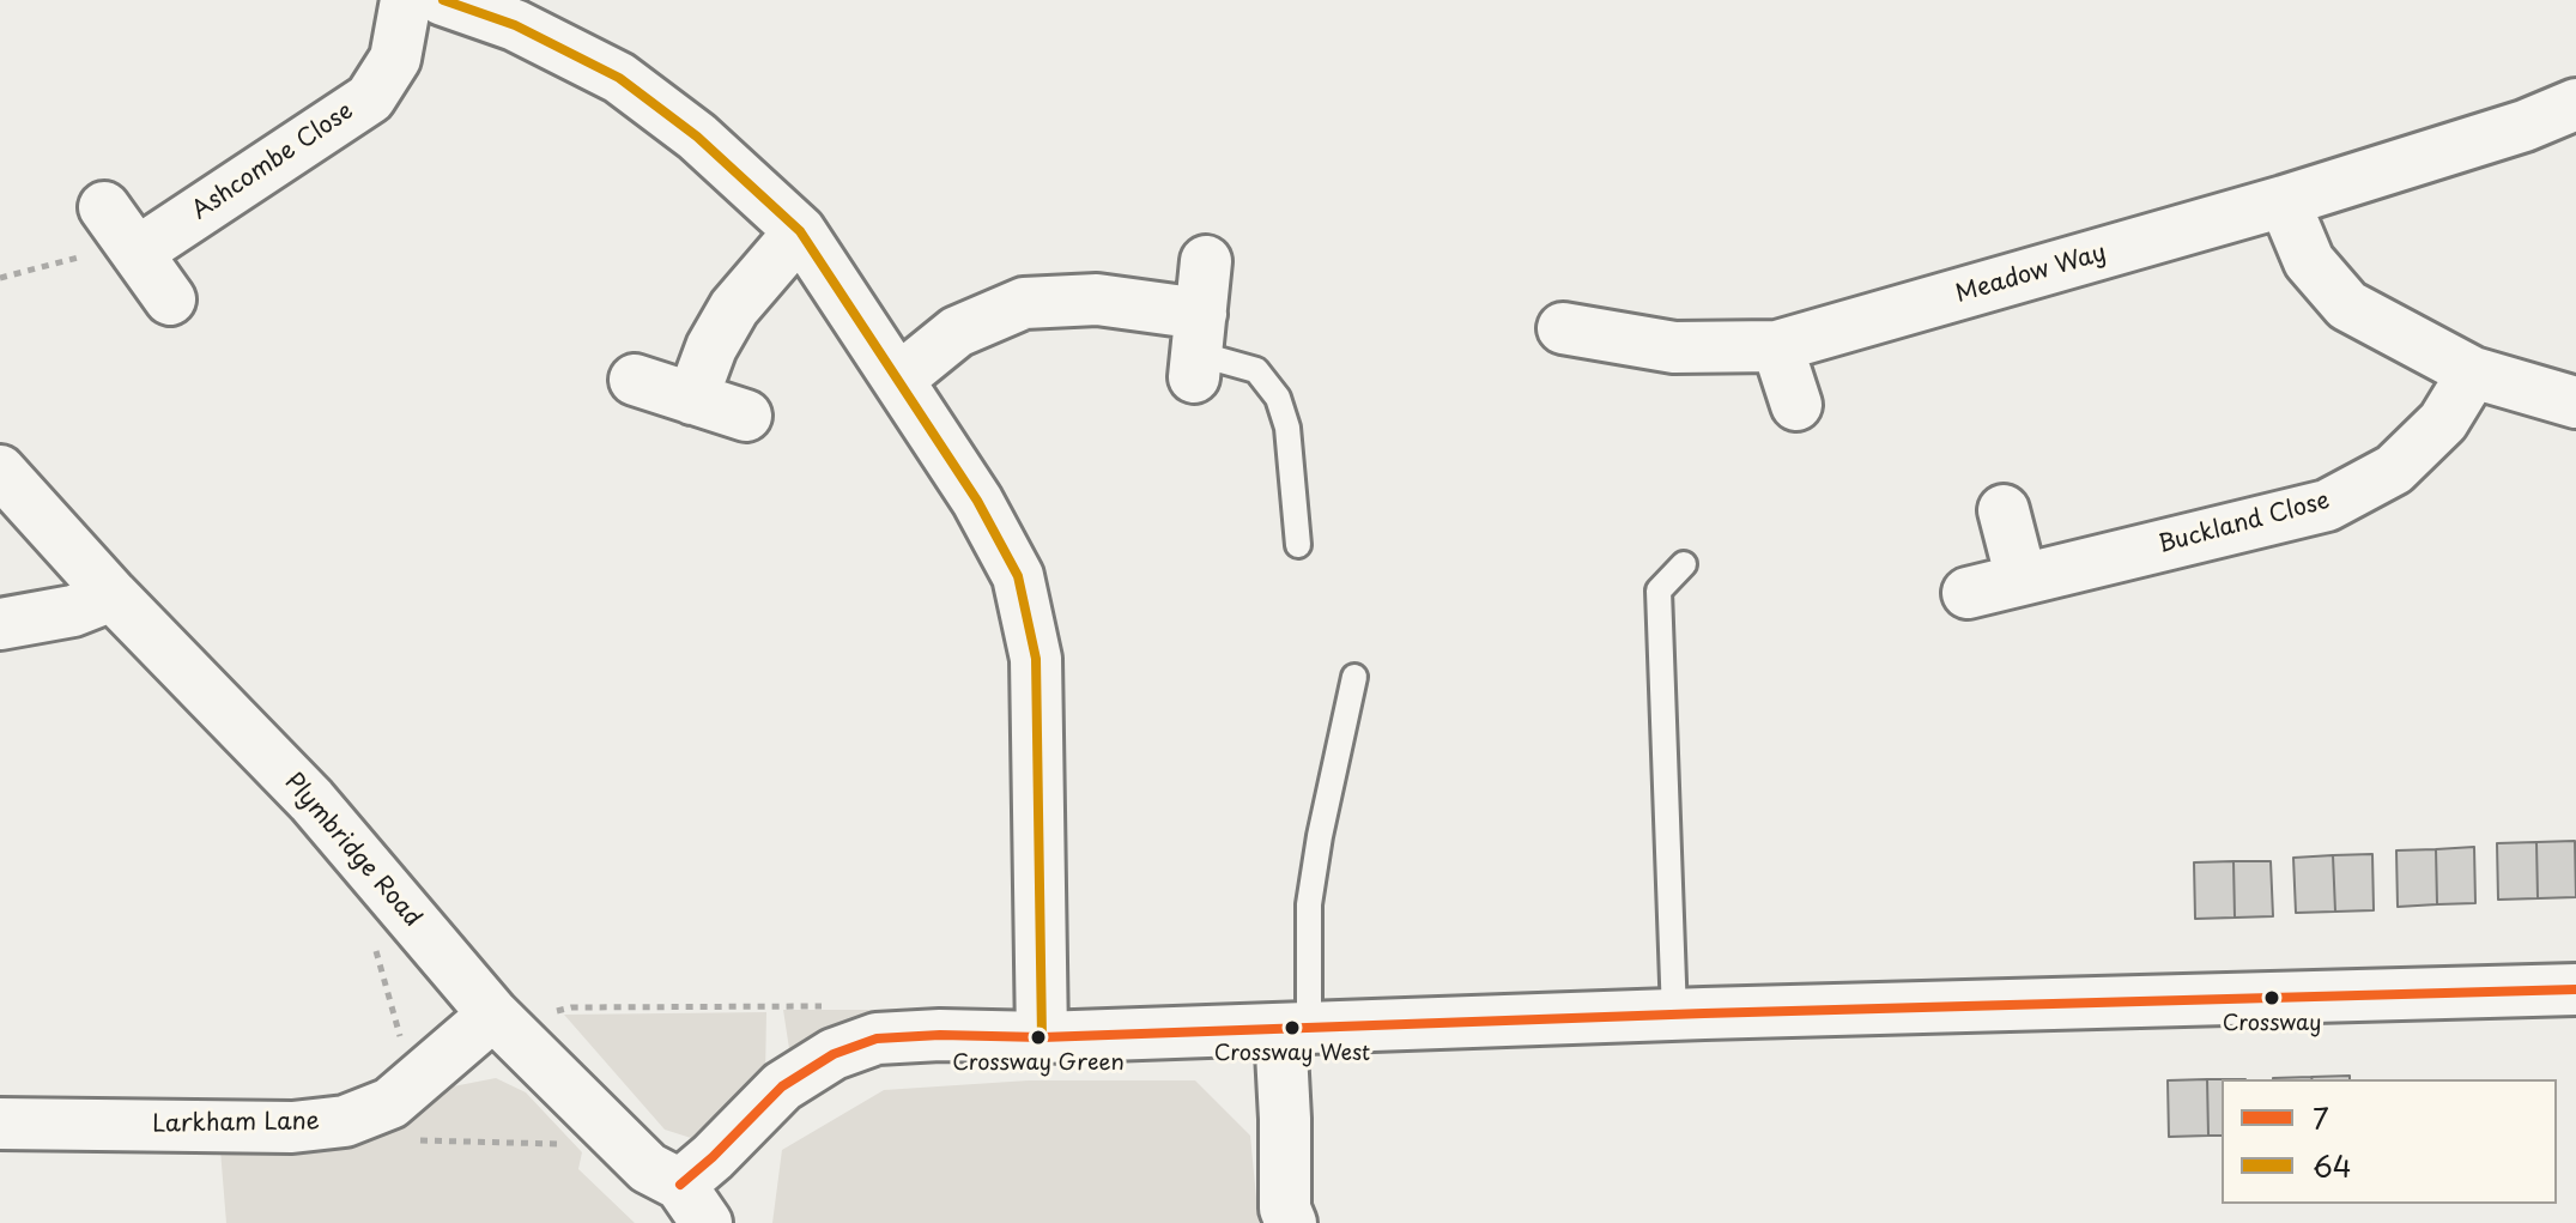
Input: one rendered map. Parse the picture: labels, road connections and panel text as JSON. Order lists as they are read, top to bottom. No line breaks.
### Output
{"streets":{"street":["Ashcombe Close","Meadow Way","Buckland Close","Plymbridge Road","Larkham Lane"]},"crossings":[["Plymbridge Road","Larkham Lane"]],"places":["Crossway","Crossway West","Crossway Green"],"lines":["transit line 64","transit line 7"],"legend":["7","64"]}
